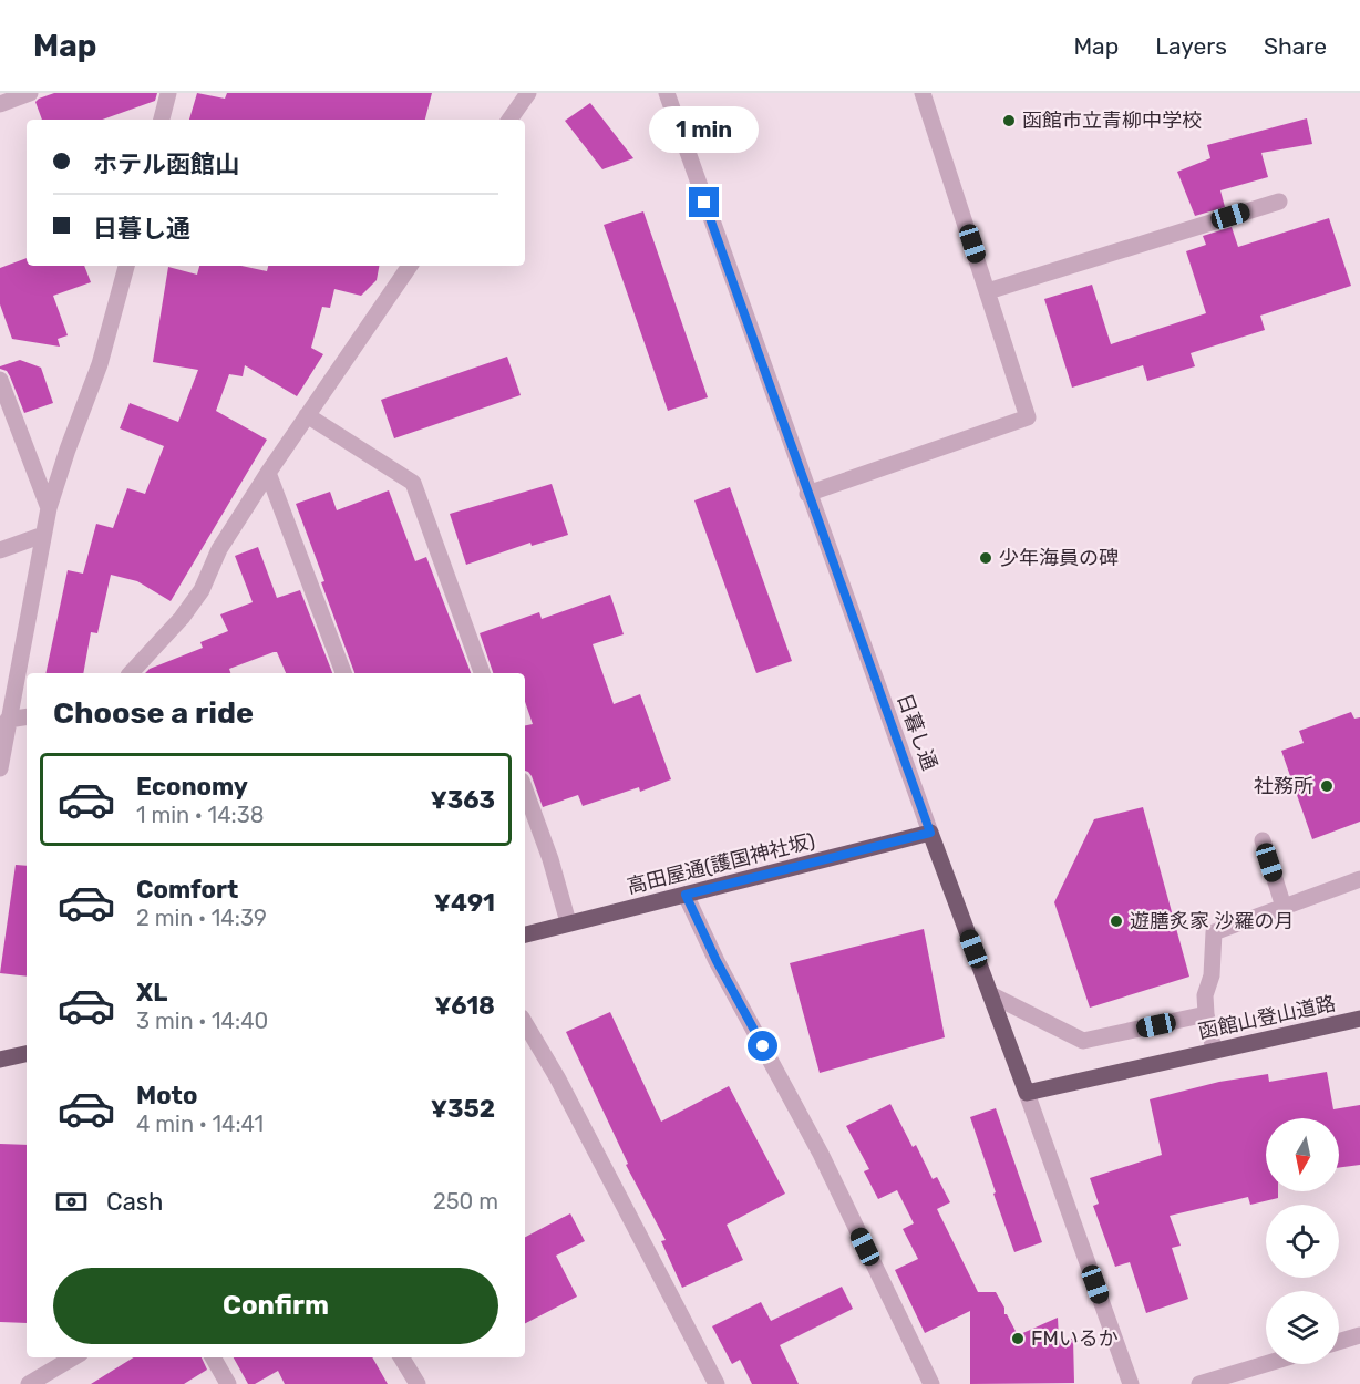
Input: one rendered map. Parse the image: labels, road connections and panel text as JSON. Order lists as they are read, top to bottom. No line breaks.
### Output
{"streets":{"main road":["日暮し通","高田屋通(護国神社坂)","函館山登山道路"]},"crossings":[["日暮し通","高田屋通(護国神社坂)"],["日暮し通","函館山登山道路"]],"places":["函館市立青柳中学校","少年海員の碑","社務所","遊膳炙家 沙羅の月","FMいるか"],"north":"bottom","page":{"header":"Map","nav":["Map","Layers","Share"],"bubble":"1 min","banner":["ホテル函館山","日暮し通"],"heading":"Choose a ride","list":[{"name":"Economy","note":"1 min · 14:38","value":"¥363"},{"name":"Comfort","note":"2 min · 14:39","value":"¥491"},{"name":"XL","note":"3 min · 14:40","value":"¥618"},{"name":"Moto","note":"4 min · 14:41","value":"¥352"}],"pay":["Cash","250 m"],"buttons":"Confirm"}}
